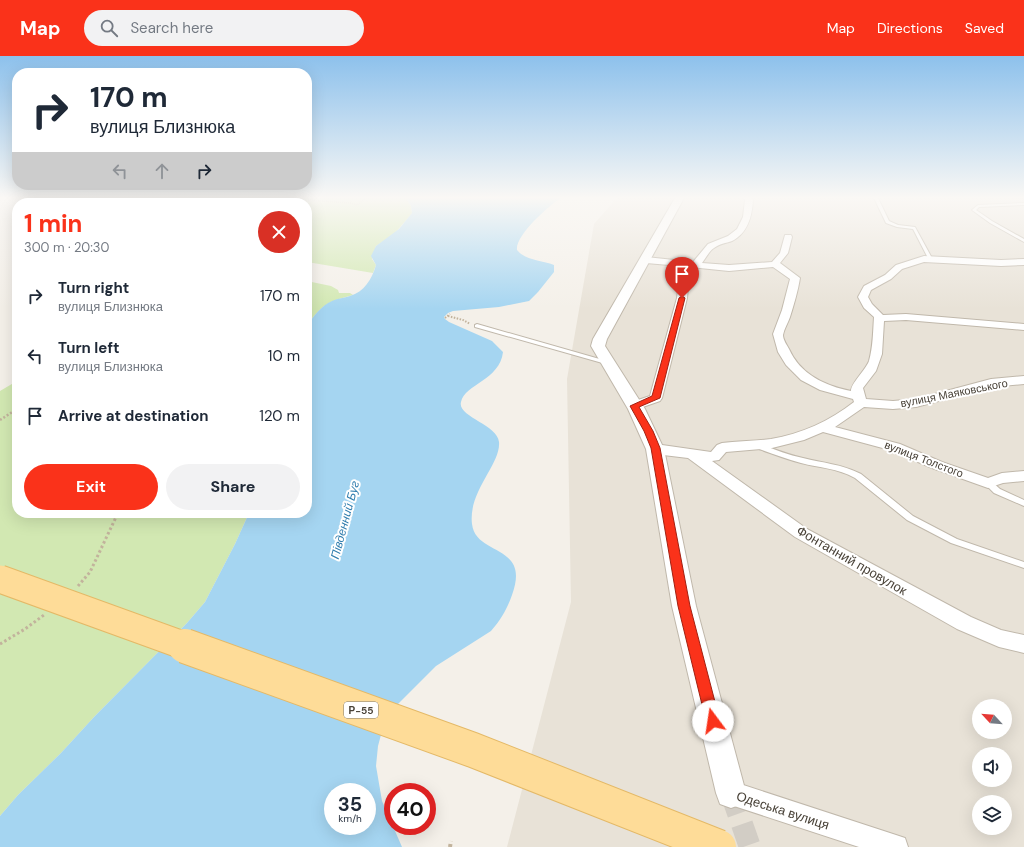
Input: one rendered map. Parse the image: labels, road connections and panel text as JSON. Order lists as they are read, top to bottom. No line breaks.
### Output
{"streets":{"main road":["Р-55"],"street":["вулиця Маяковського","вулиця Толстого","Фонтанний провулок","Одеська вулиця"]},"water":["Південний Буг"],"north":"top left","page":{"header":"Map","search":"Search here","nav":["Map","Directions","Saved"],"turn":["170 m","вулиця Близнюка"],"heading":["1 min","300 m · 20:30"],"list":[{"name":"Turn right","note":"вулиця Близнюка","value":"170 m"},{"name":"Turn left","note":"вулиця Близнюка","value":"10 m"},{"name":"Arrive at destination","value":"120 m"}],"buttons":["Exit","Share"],"speed":"35 km/h","limit":"40"}}
